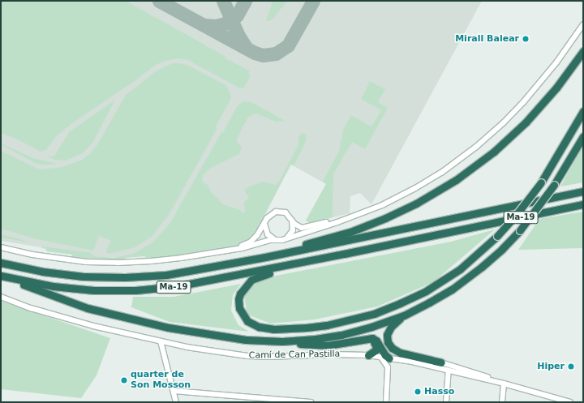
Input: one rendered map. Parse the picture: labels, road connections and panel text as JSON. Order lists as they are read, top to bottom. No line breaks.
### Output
{"streets":{"highway":["Ma-19"],"street":["Camí de Can Pastilla"]},"places":["Mirall Balear","Hiper","quarter de Son Mosson","Hasso"]}
